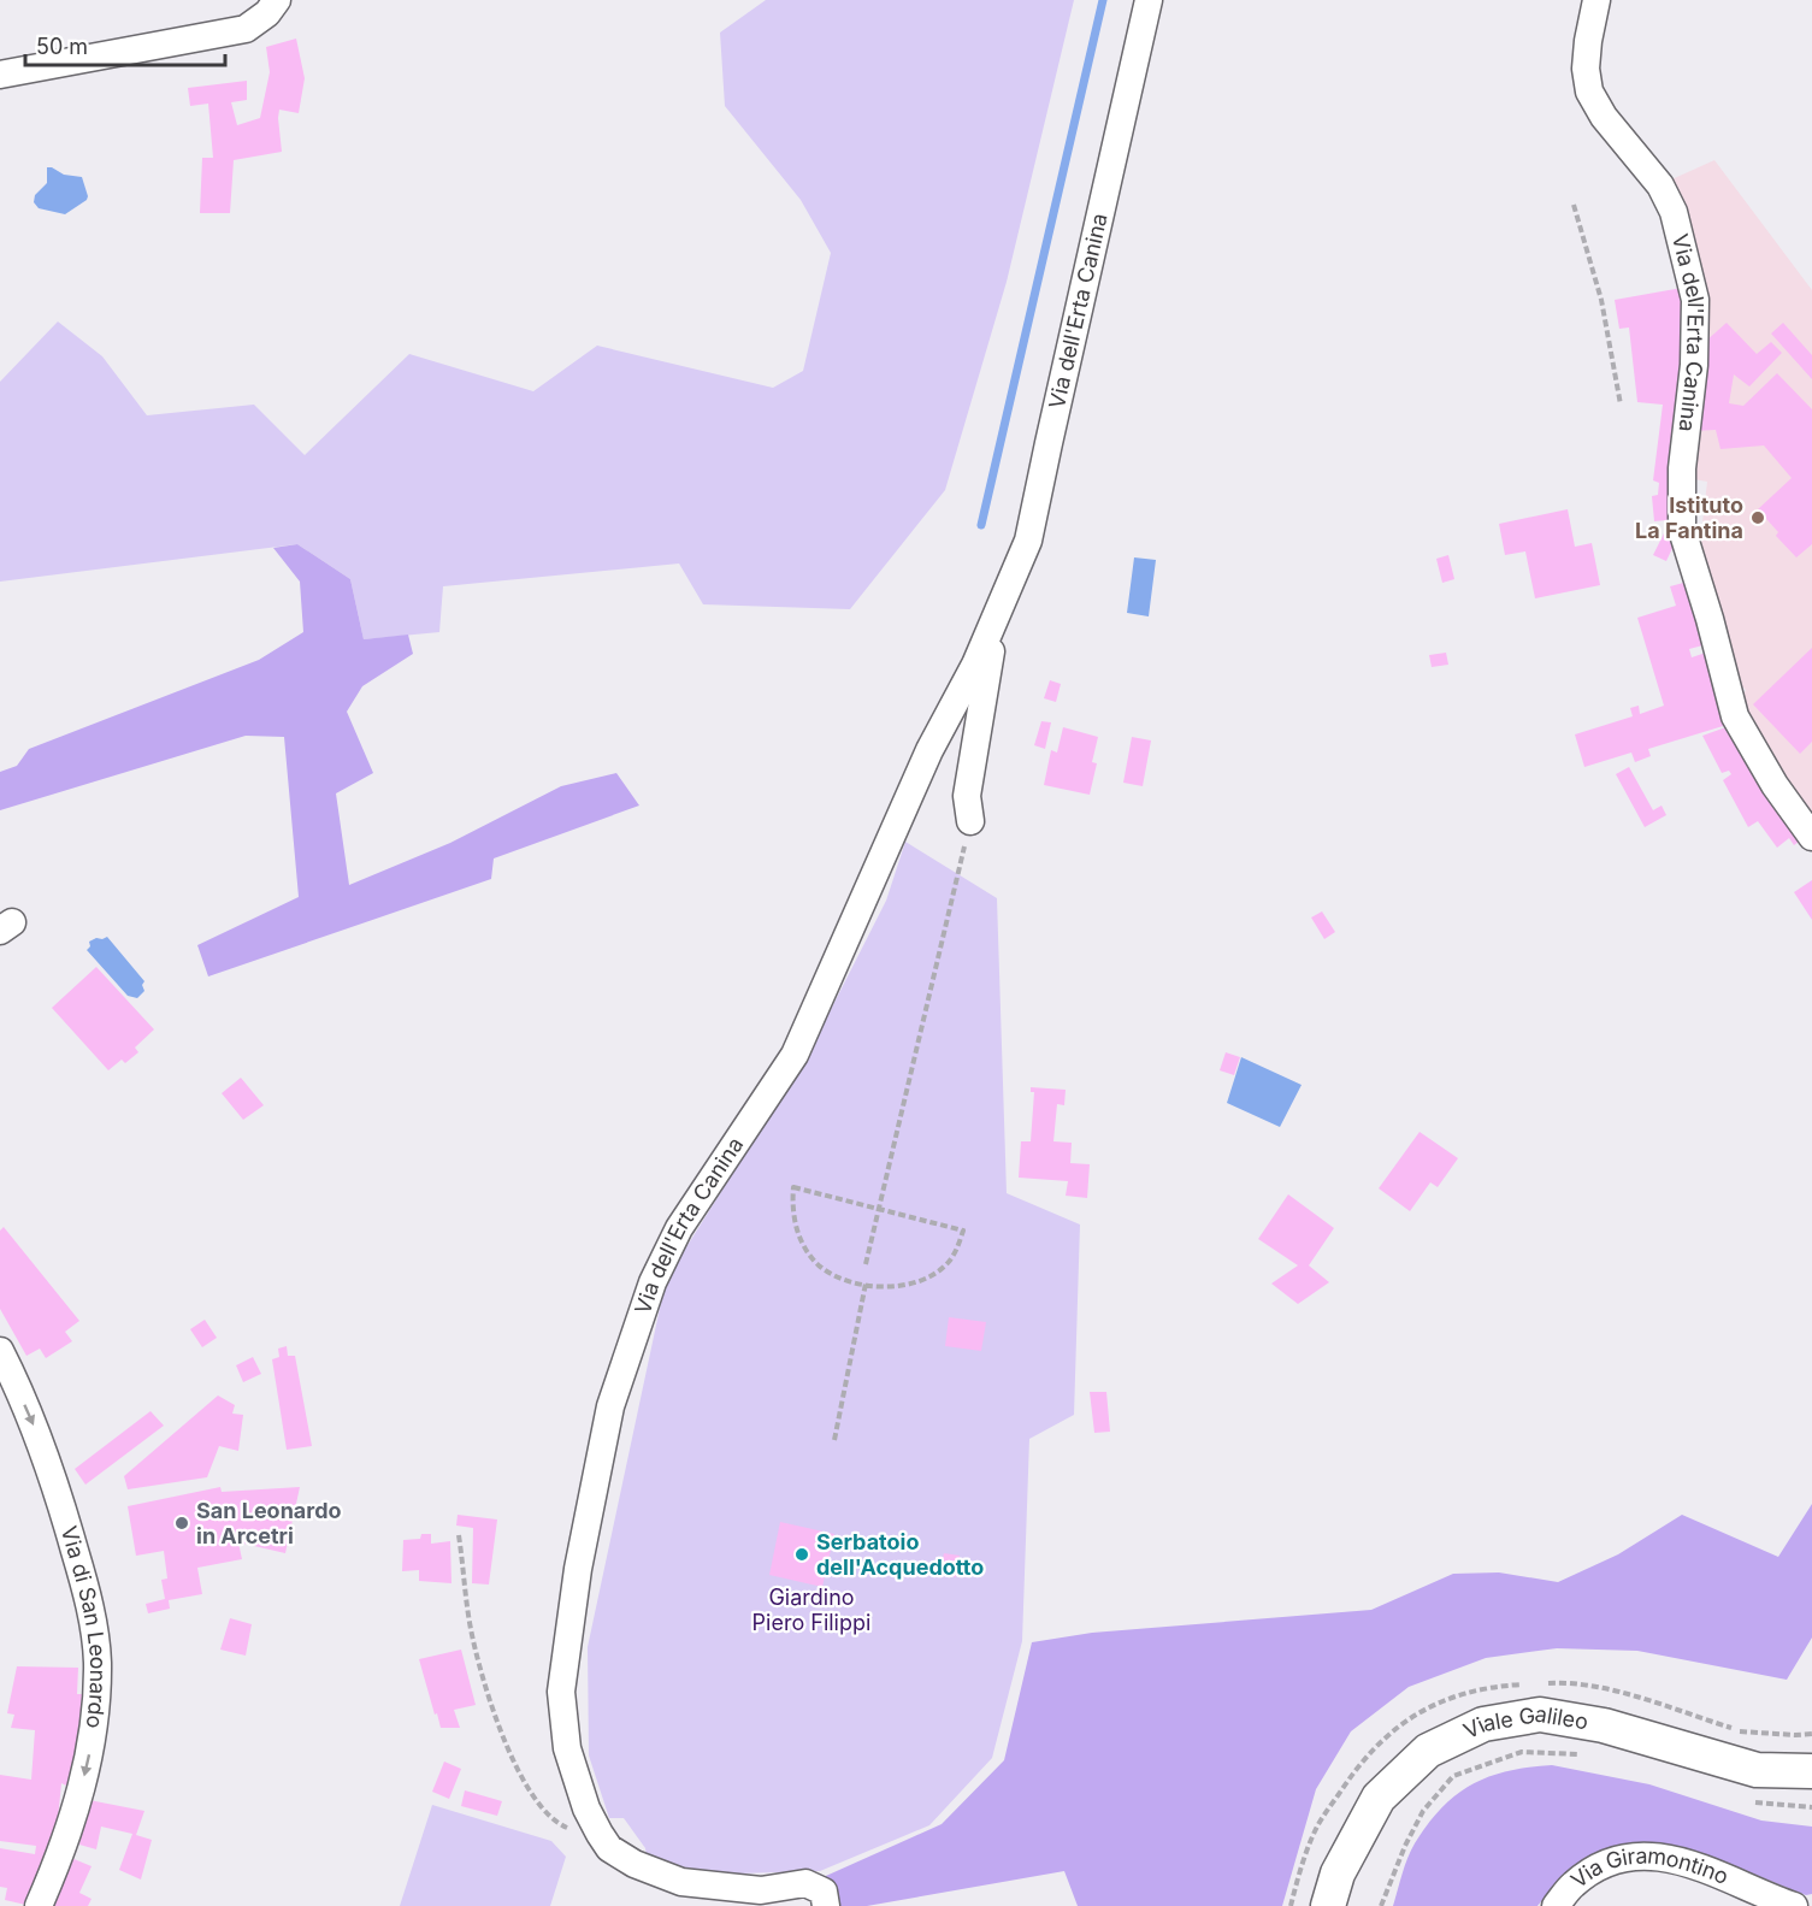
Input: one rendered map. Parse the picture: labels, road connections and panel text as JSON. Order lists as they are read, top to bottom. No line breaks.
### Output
{"streets":{"main road":["Viale Galileo"],"street":["Via dell'Erta Canina","Via di San Leonardo","Via Giramontino"]},"one_way":["Via di San Leonardo"],"parks":["Giardino Piero Filippi"],"places":["Istituto La Fantina","San Leonardo in Arcetri","Serbatoio dell'Acquedotto"],"scale_bar":"50 m"}
